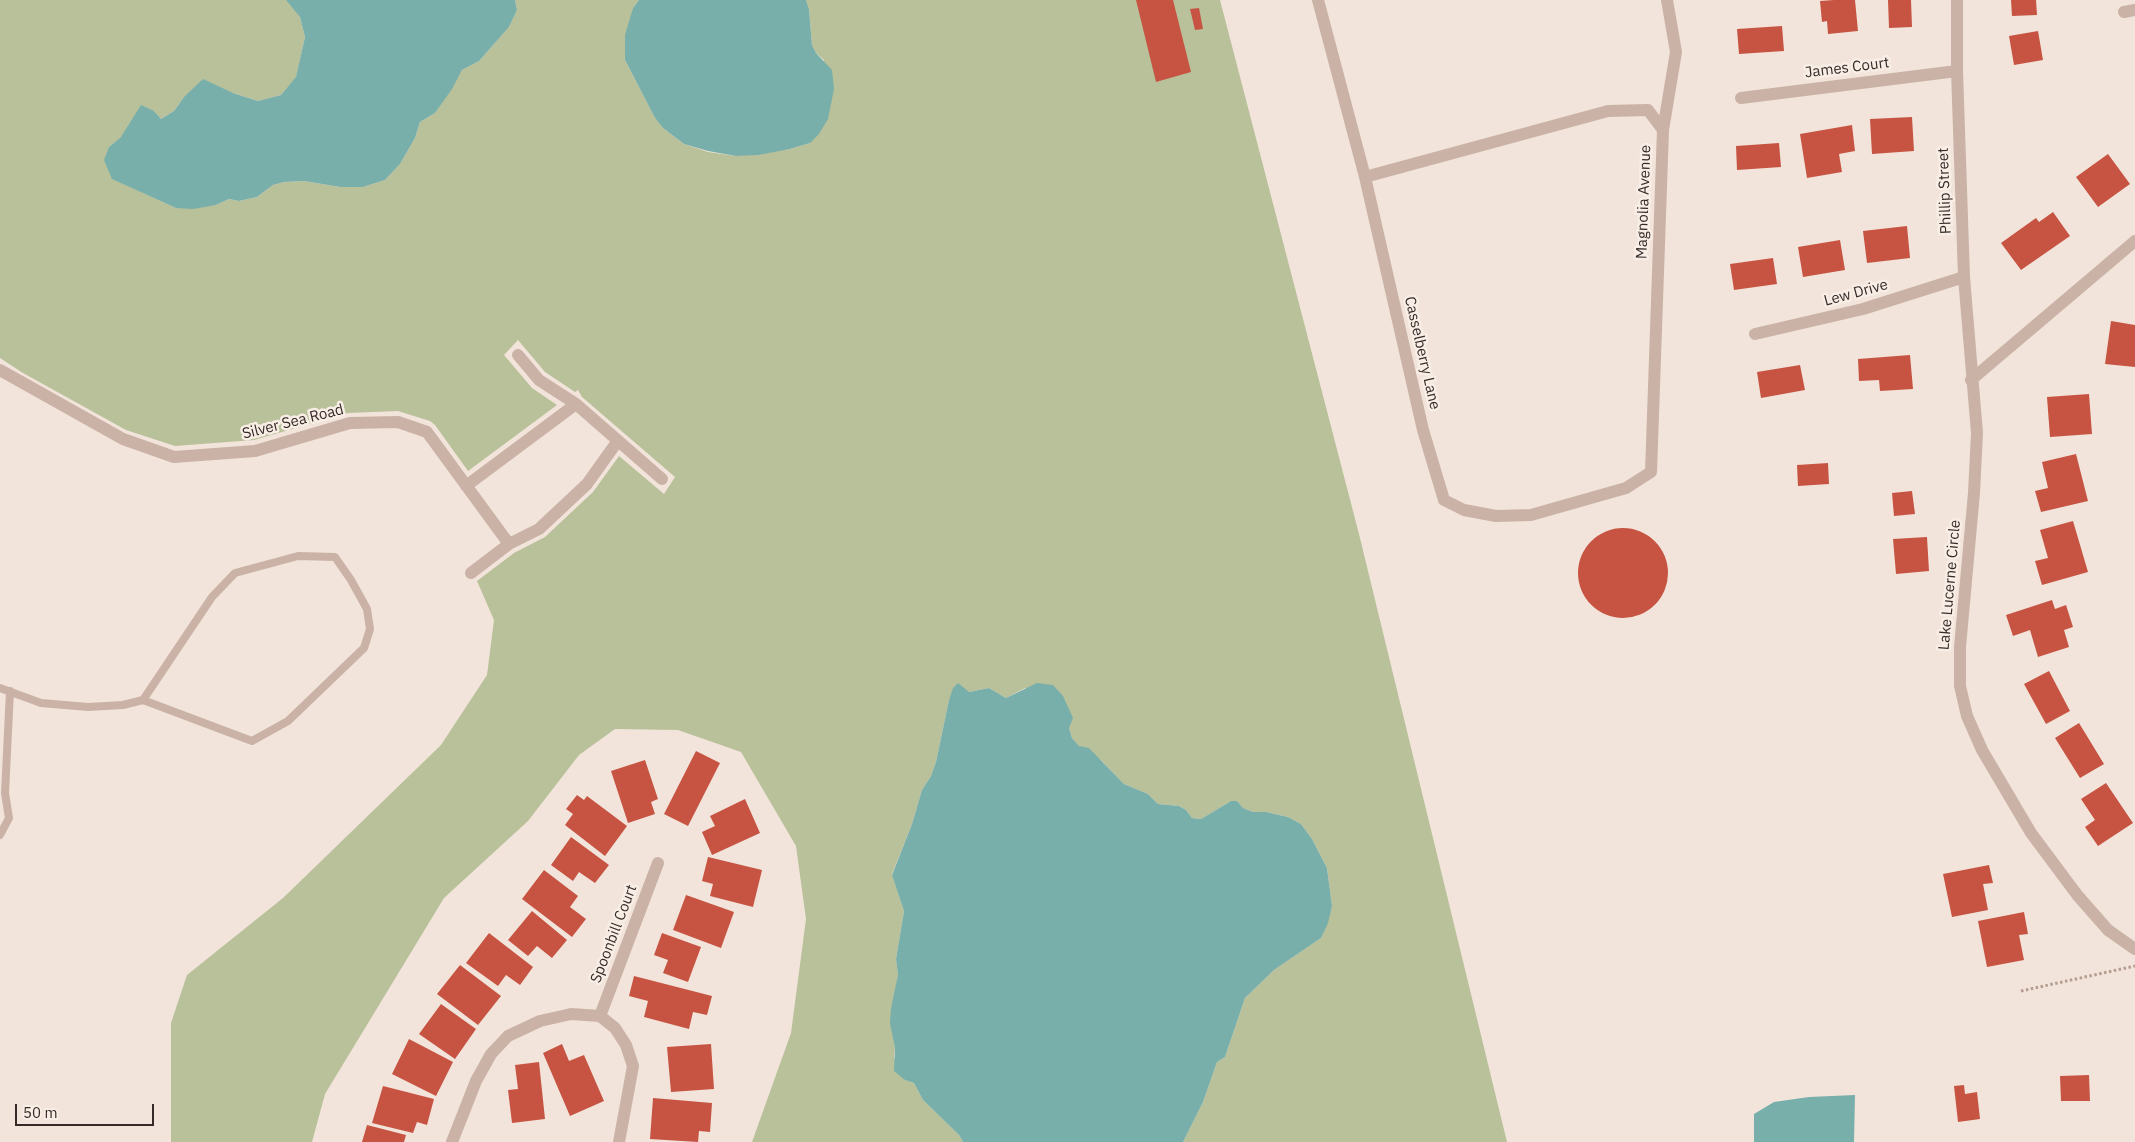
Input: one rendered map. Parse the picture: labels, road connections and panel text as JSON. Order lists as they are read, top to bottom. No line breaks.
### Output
{"streets":{"street":["James Court","Phillip Street","Magnolia Avenue","Lew Drive","Casselberry Lane","Silver Sea Road","Lake Lucerne Circle","Spoonbill Court"]},"crossings":[["James Court","Phillip Street"],["Phillip Street","Lew Drive"],["Phillip Street","Lake Lucerne Circle"],["Magnolia Avenue","Casselberry Lane"]],"scale_bar":"50 m"}
